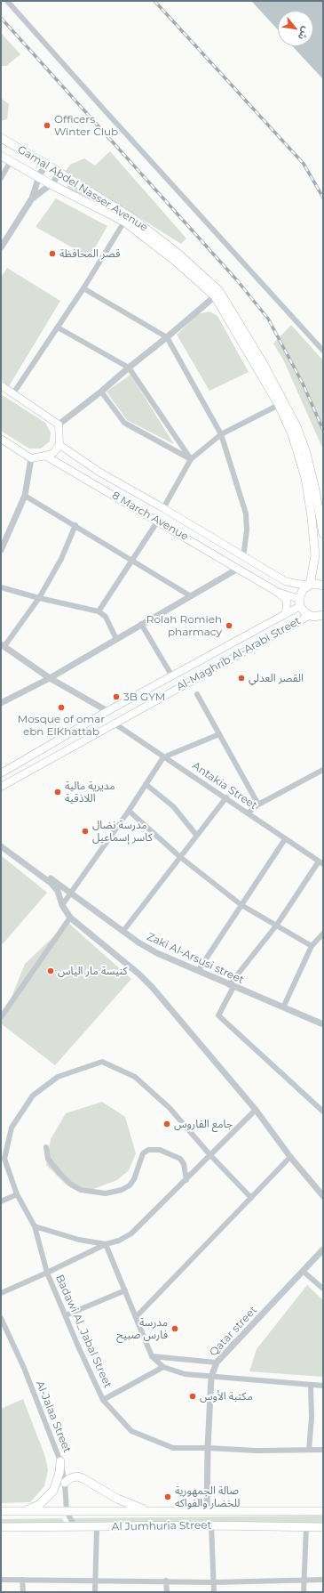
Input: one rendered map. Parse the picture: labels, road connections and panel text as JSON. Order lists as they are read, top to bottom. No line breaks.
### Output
{"streets":{"main road":["Gamal Abdel Nasser Avenue","8 March Avenue","Al-Maghrib Al-Arabi Street","Al Jumhuria Street"],"street":["Antakia Street","Zaki Al-Arsusi street","Badawi Al_Jabal Street","Qatar street","Al-Jalaa Street"]},"crossings":[["Al-Maghrib Al-Arabi Street","Antakia Street"],["Badawi Al_Jabal Street","Qatar street"],["Qatar street","Al Jumhuria Street"],["Al-Jalaa Street","Al Jumhuria Street"]],"places":["Officers Winter Club","قصر المحافظة","Rolah Romieh pharmacy","القصر العدلي","3B GYM","Mosque of omar ebn ElKhattab","مديرية مالية اللاذقية","مدرسة نضال كاسر إسماعيل","كنيسة مار الياس","جامع الفاروس","مدرسة فارس صبيح","مكتبة الأوس","صالة الجمهورية للخضار والفواكه"],"north":"bottom right"}
